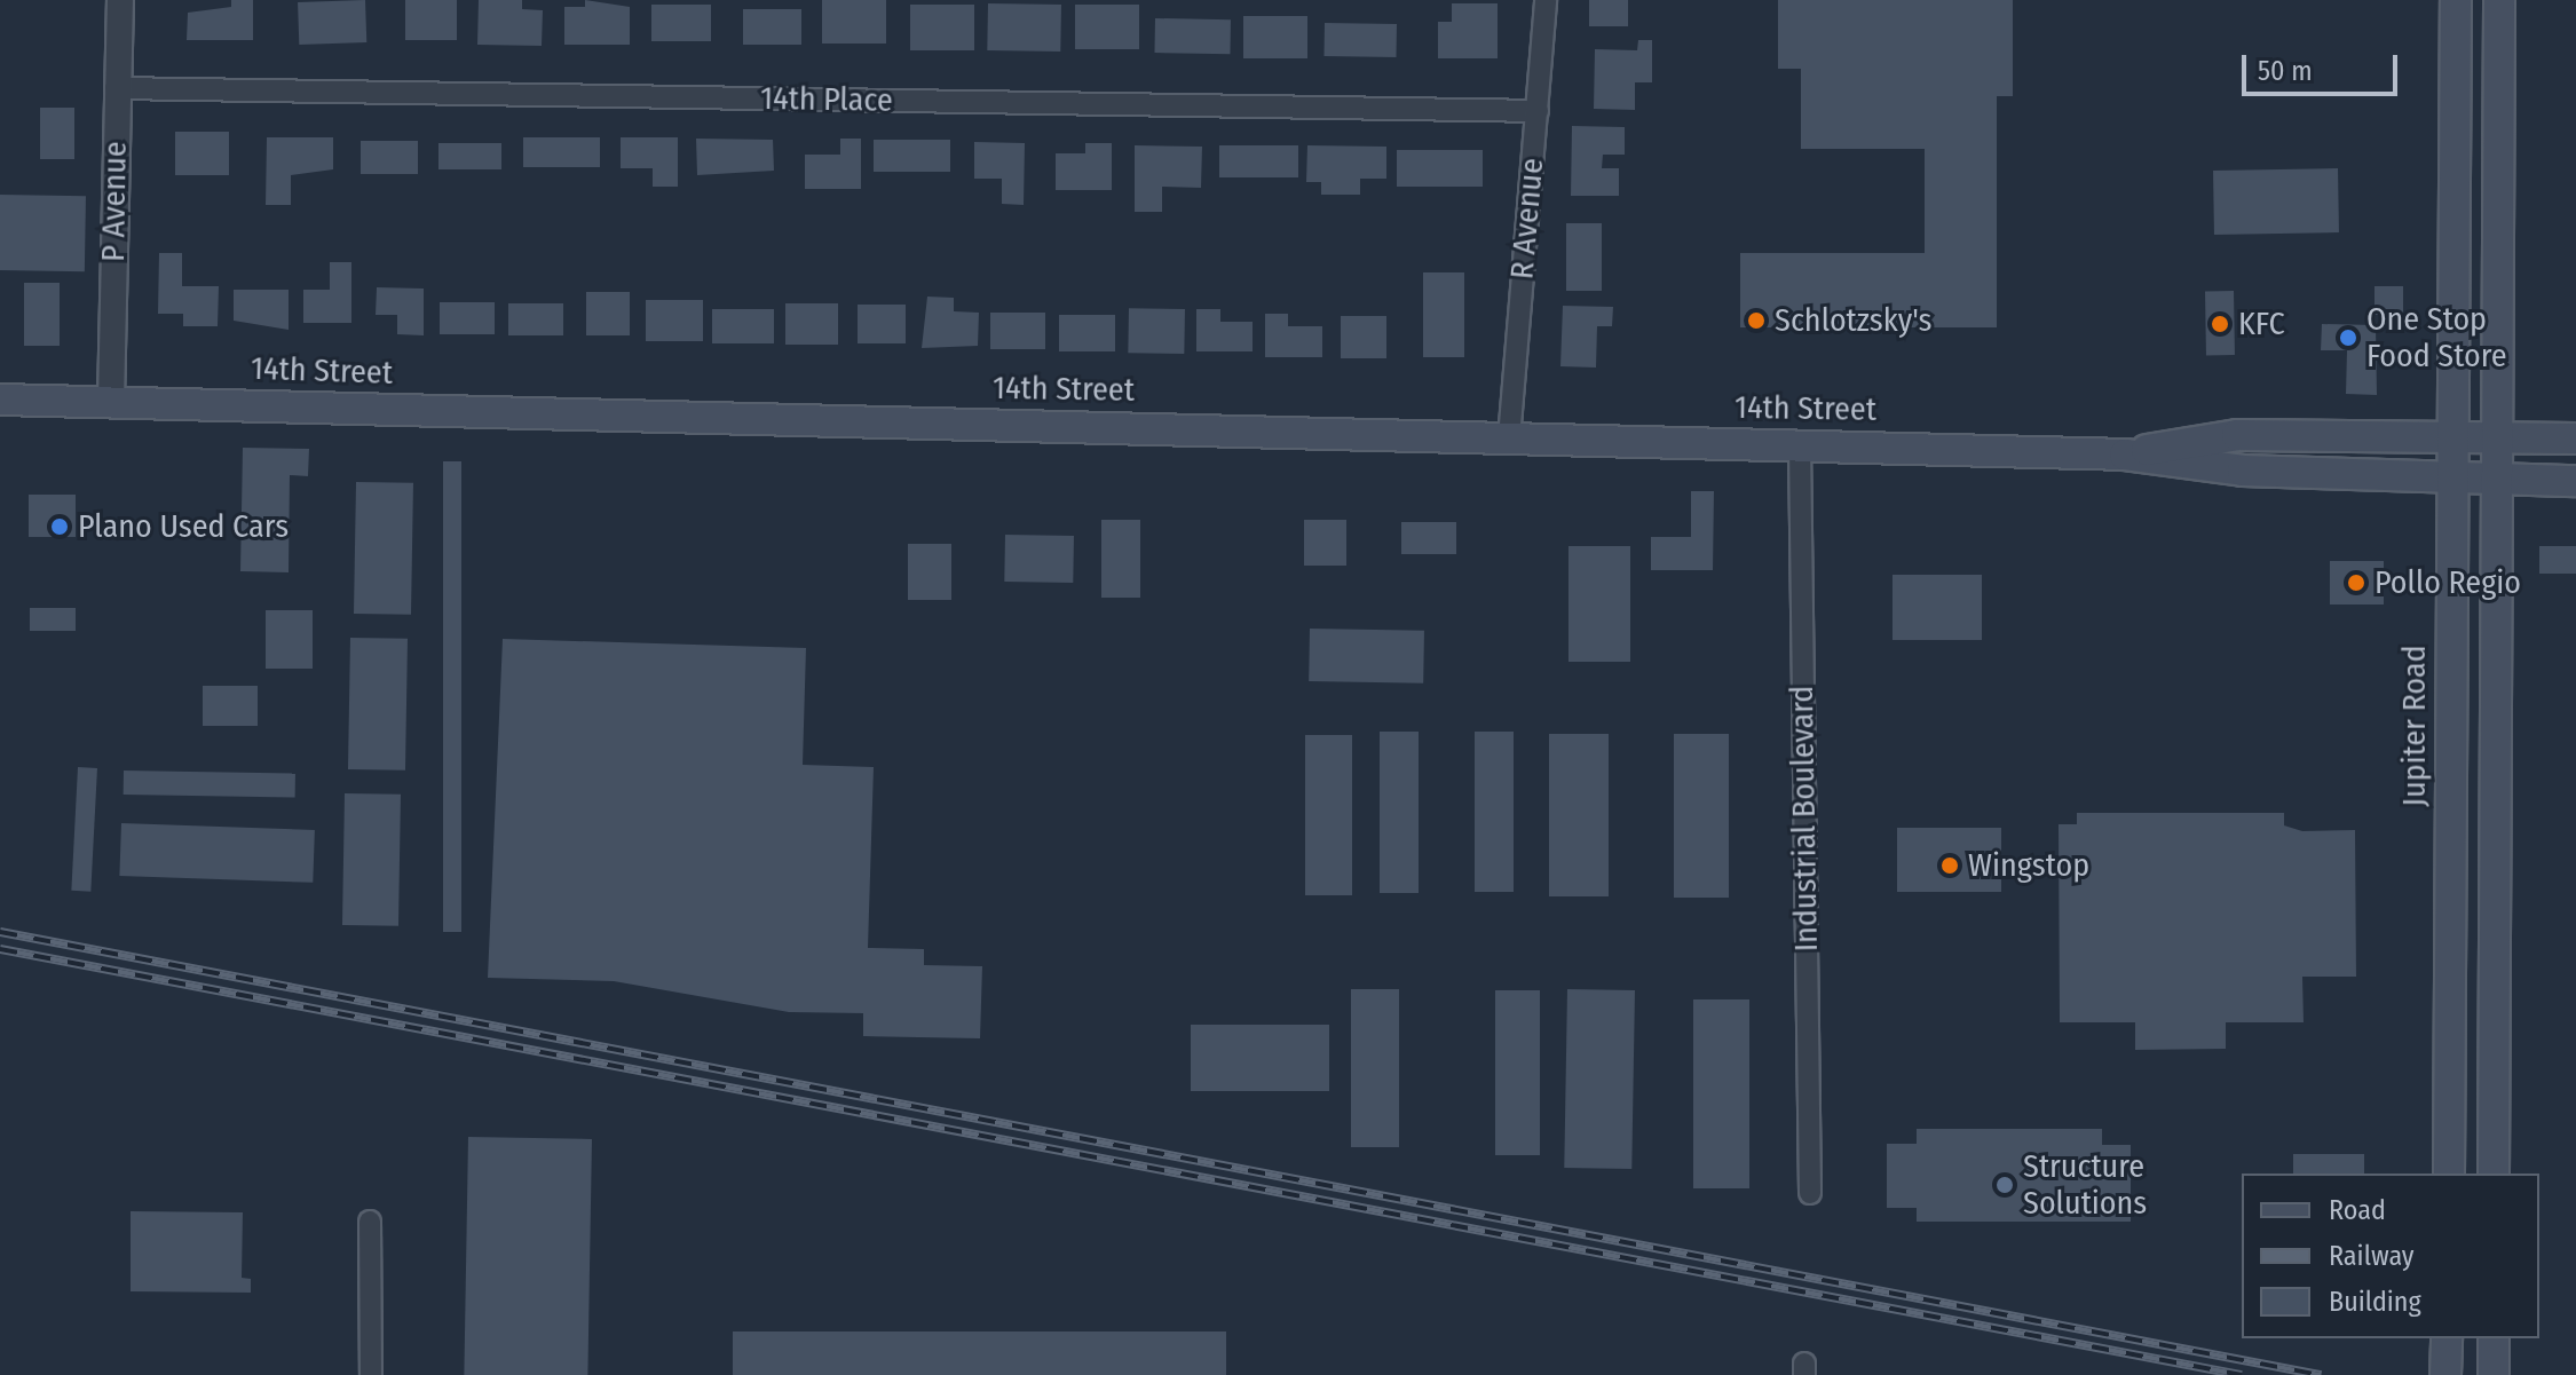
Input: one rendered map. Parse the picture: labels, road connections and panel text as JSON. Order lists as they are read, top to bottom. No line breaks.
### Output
{"streets":{"main road":["14th Street","Jupiter Road"],"street":["14th Place","P Avenue","R Avenue","Industrial Boulevard"]},"crossings":[["14th Place","P Avenue"],["14th Place","R Avenue"],["P Avenue","14th Street"],["R Avenue","14th Street"],["14th Street","Jupiter Road"],["14th Street","Industrial Boulevard"]],"places":["Schlotzsky's","KFC","One Stop Food Store","Plano Used Cars","Pollo Regio","Wingstop","Structure Solutions"],"legend":["Road","Railway","Building"],"scale_bar":"50 m"}
